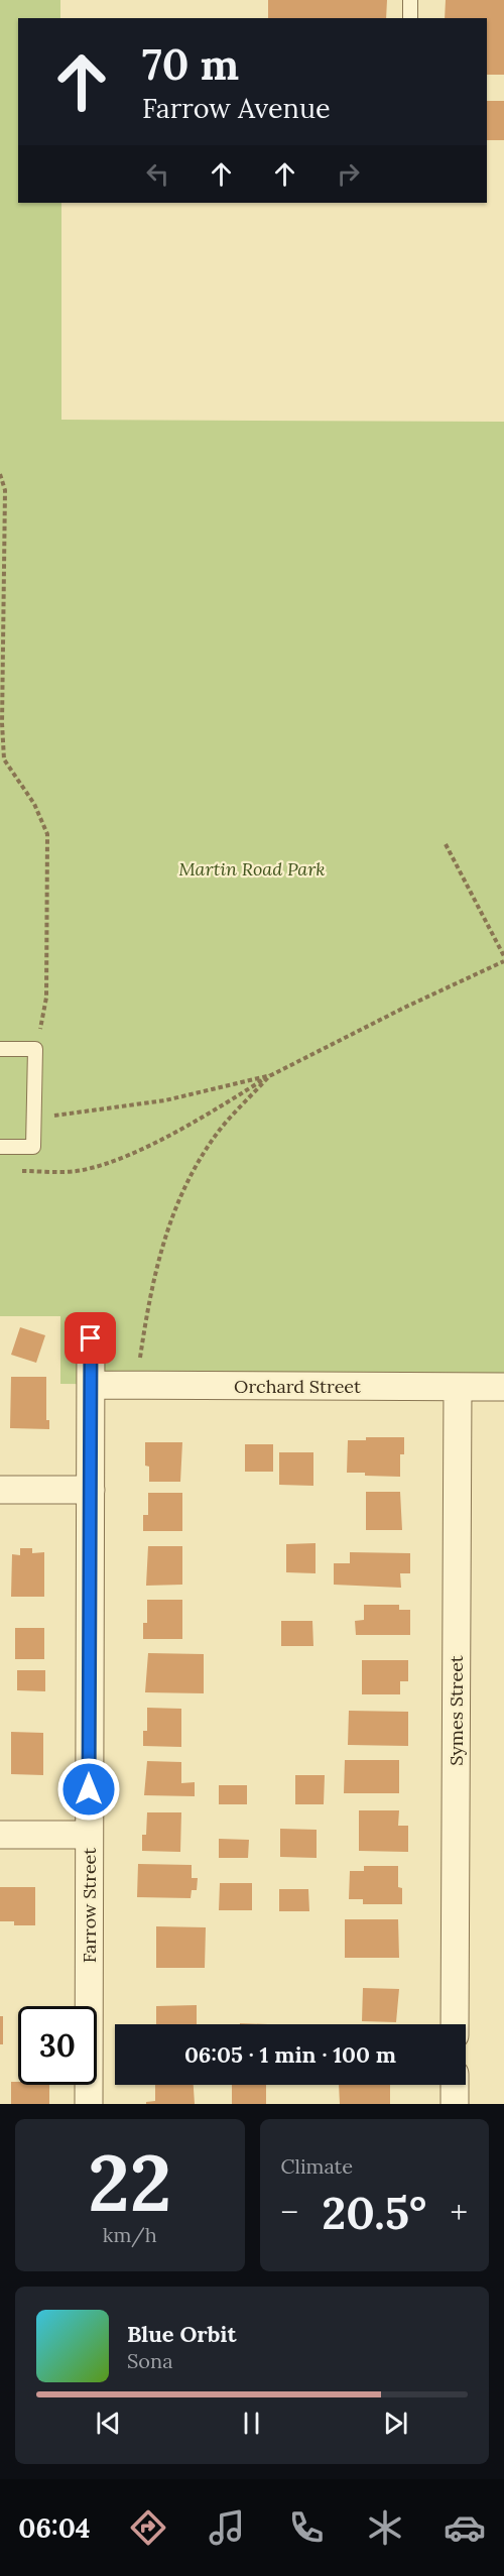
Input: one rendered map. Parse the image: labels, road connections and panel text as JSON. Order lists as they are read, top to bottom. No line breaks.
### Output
{"streets":{"street":["Orchard Street","Symes Street","Farrow Street"]},"crossings":[["Orchard Street","Symes Street"],["Orchard Street","Farrow Street"]],"parks":["Martin Road Park"],"page":{"turn":["70 m","Farrow Avenue"],"limit":"30","trip":"06:05 · 1 min · 100 m","tile":[["22","km/h"],"Climate"],"heat":["−","20.5°","+"],"song":["Blue Orbit","Sona"],"tabs":"06:04"}}
